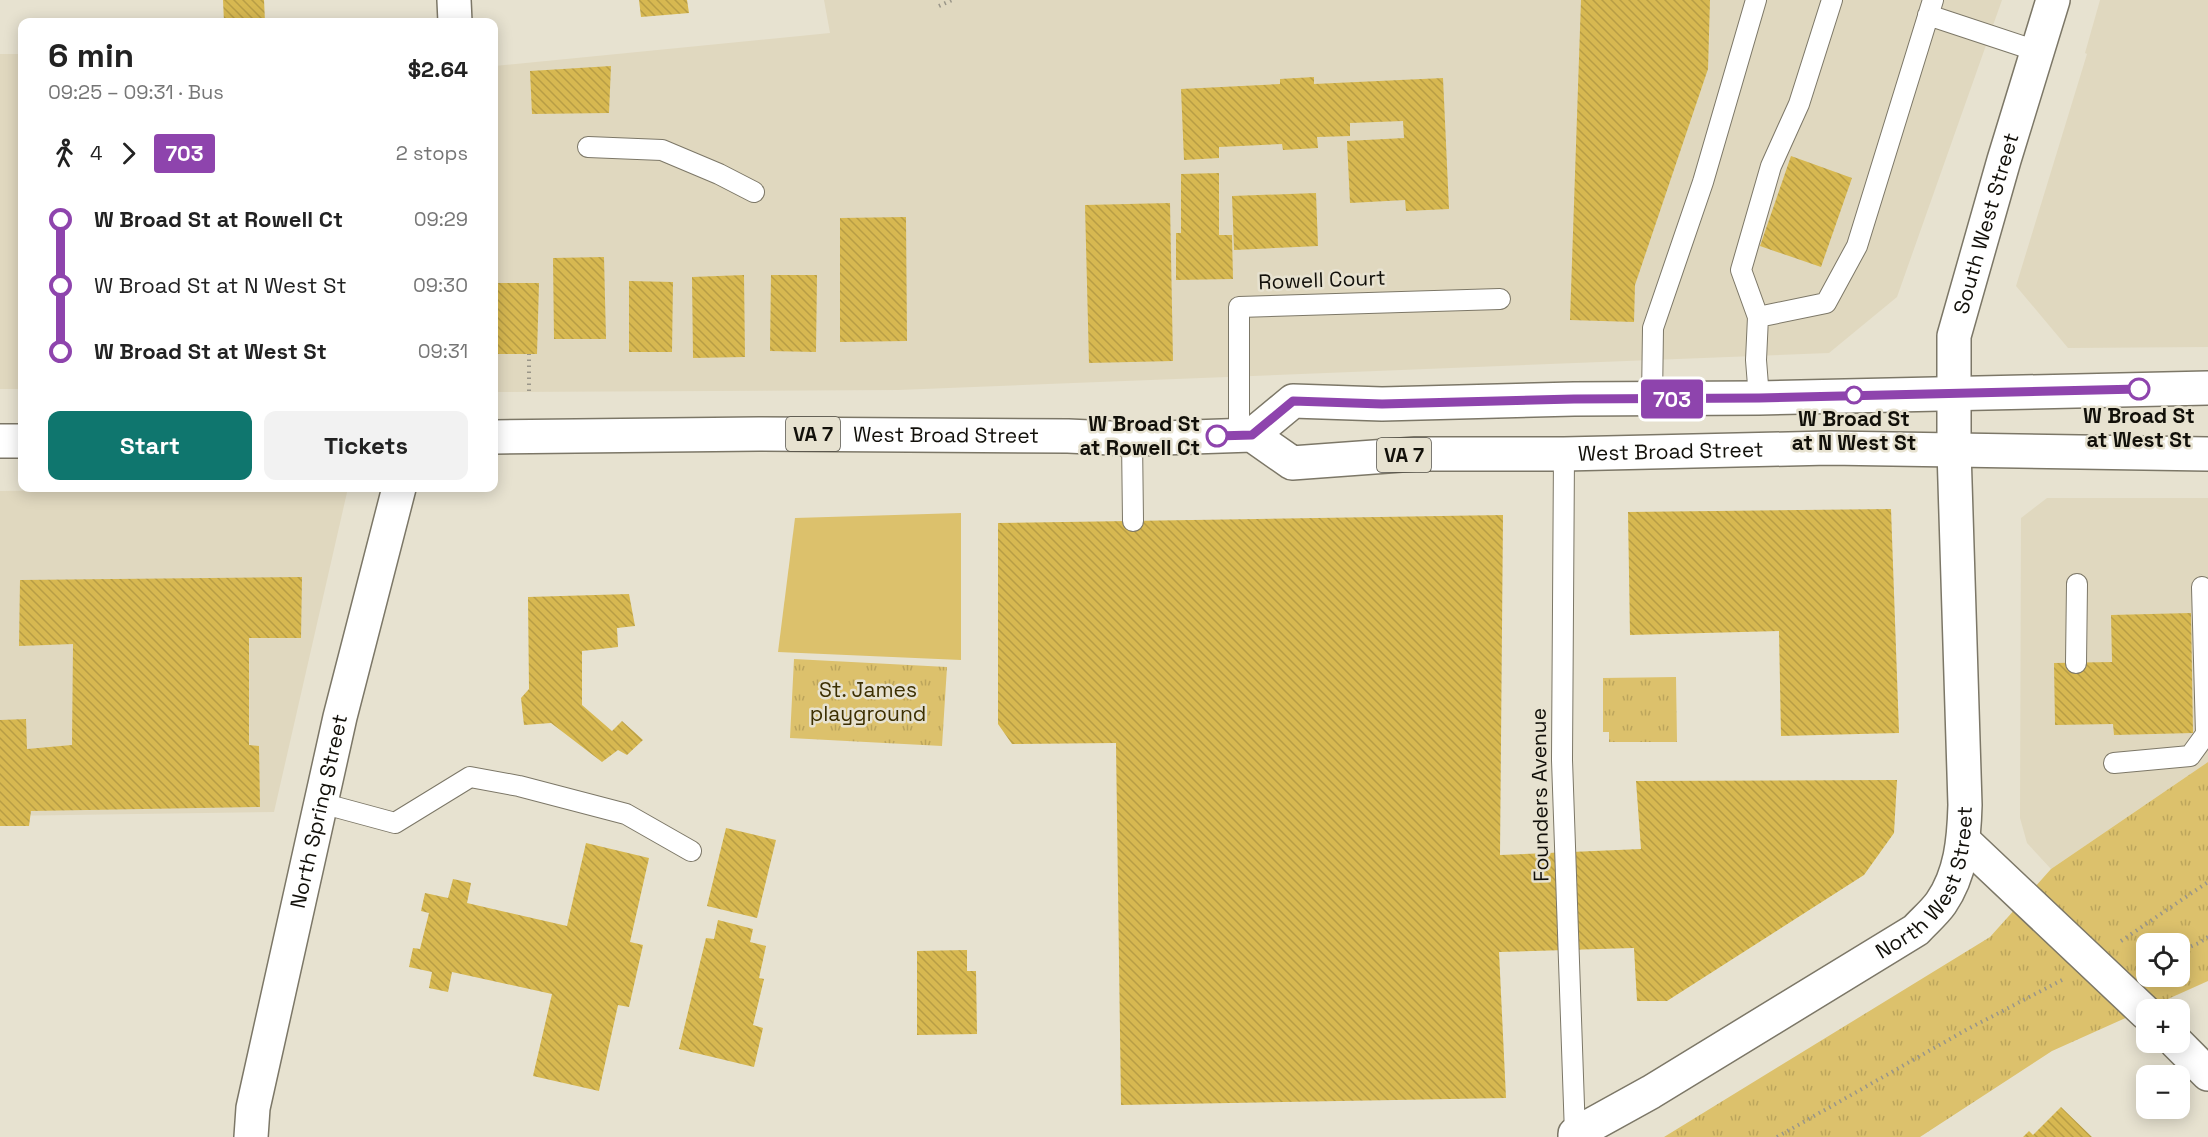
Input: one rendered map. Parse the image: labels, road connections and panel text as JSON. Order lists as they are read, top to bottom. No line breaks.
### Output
{"streets":{"main road":["South West Street","VA 7","West Broad Street","North Spring Street","North West Street"],"lane":["Rowell Court","Founders Avenue"]},"crossings":[["South West Street","West Broad Street"],["South West Street","North West Street"],["Rowell Court","West Broad Street"],["West Broad Street","Founders Avenue"],["West Broad Street","North West Street"],["Founders Avenue","North West Street"]],"parks":["St. James playground"],"places":["W Broad St at West St","W Broad St at N West St","W Broad St at Rowell Ct"],"lines":["bus line 703"],"page":{"on_map":"703","heading":["6 min","09:25 – 09:31 · Bus","$2.64"],"legs":["4","703","2 stops"],"list":[{"name":"W Broad St at Rowell Ct","value":"09:29"},{"name":"W Broad St at N West St","value":"09:30"},{"name":"W Broad St at West St","value":"09:31"}],"buttons":["Start","Tickets"],"map_buttons":["+","−"]}}
